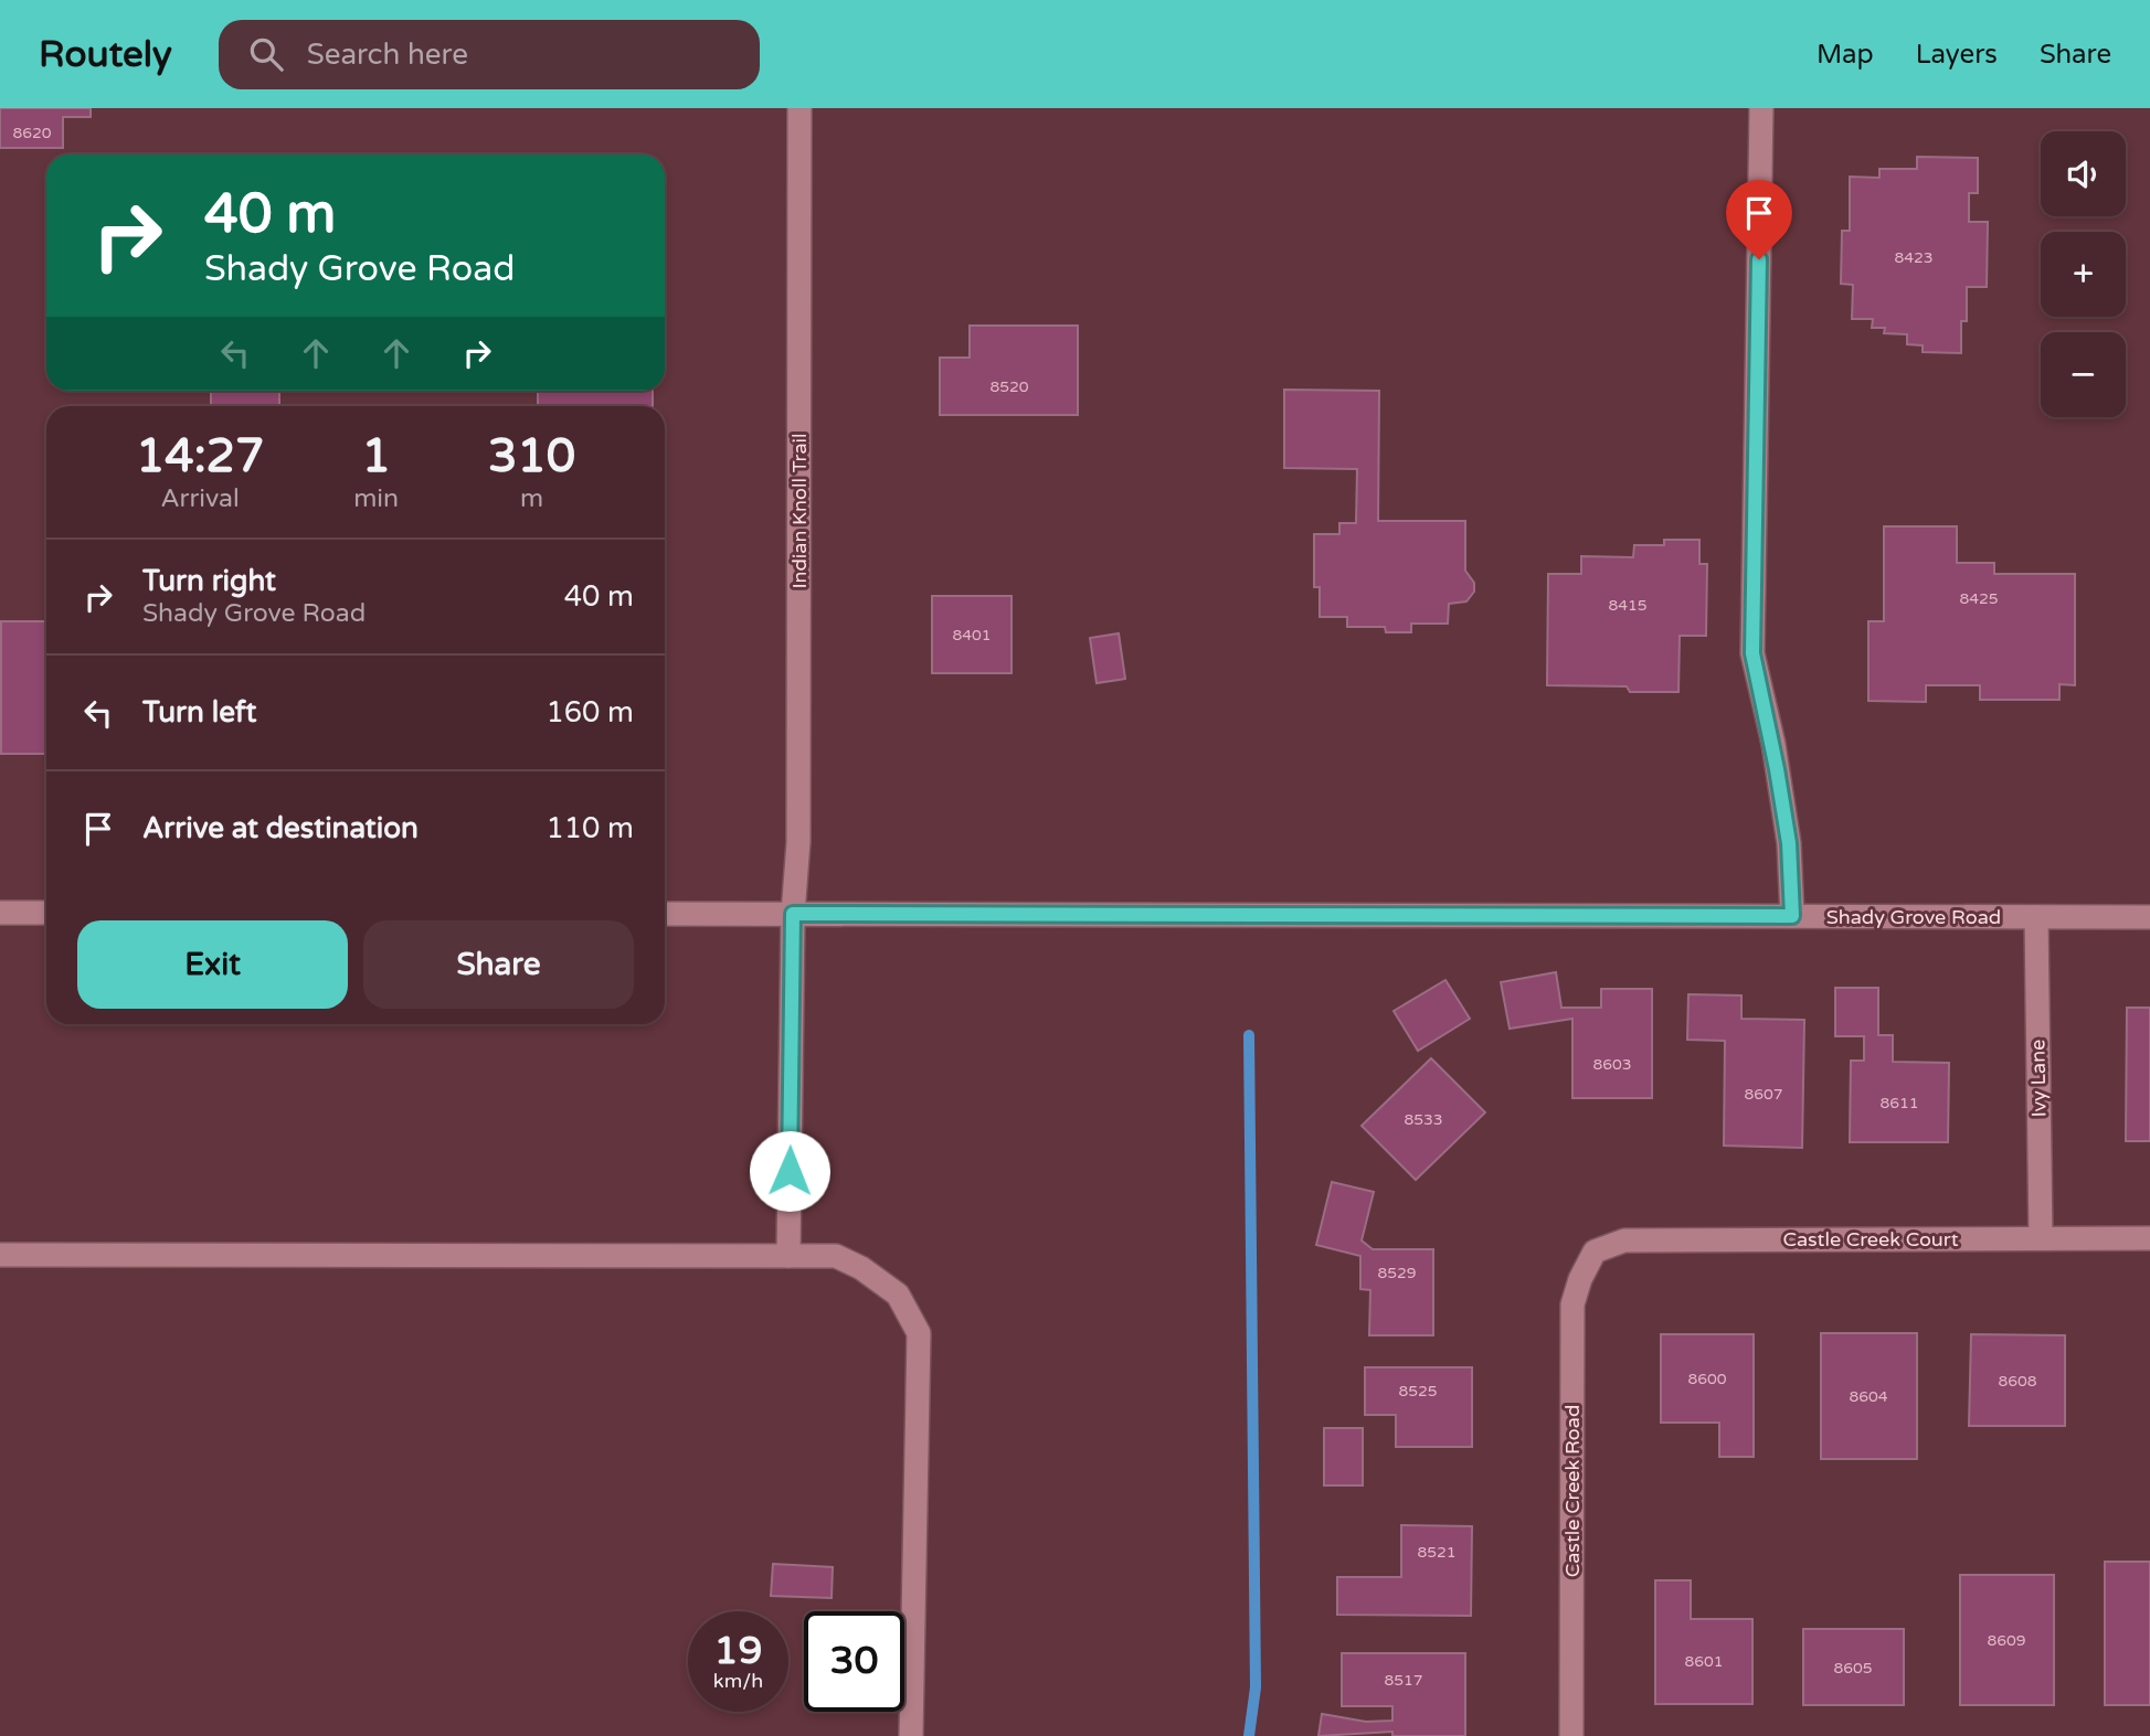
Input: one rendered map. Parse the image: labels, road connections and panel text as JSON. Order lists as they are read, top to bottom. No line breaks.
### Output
{"streets":{"street":["Indian Knoll Trail","Shady Grove Road","Ivy Lane","Castle Creek Court","Castle Creek Road"]},"crossings":[["Indian Knoll Trail","Shady Grove Road"],["Shady Grove Road","Ivy Lane"],["Ivy Lane","Castle Creek Court"],["Castle Creek Court","Castle Creek Road"]],"house_numbers":["8620","8423","8520","8425","8415","8401","8603","8607","8611","8533","8529","8600","8608","8525","8604","8521","8609","8601","8605","8517"],"page":{"header":"Routely","search":"Search here","nav":["Map","Layers","Share"],"map_buttons":["+","−"],"turn":["40 m","Shady Grove Road"],"eta":["14:27","Arrival","1","min","310","m"],"list":[{"name":"Turn right","note":"Shady Grove Road","value":"40 m"},{"name":"Turn left","value":"160 m"},{"name":"Arrive at destination","value":"110 m"}],"buttons":["Exit","Share"],"speed":"19 km/h","limit":"30"}}
